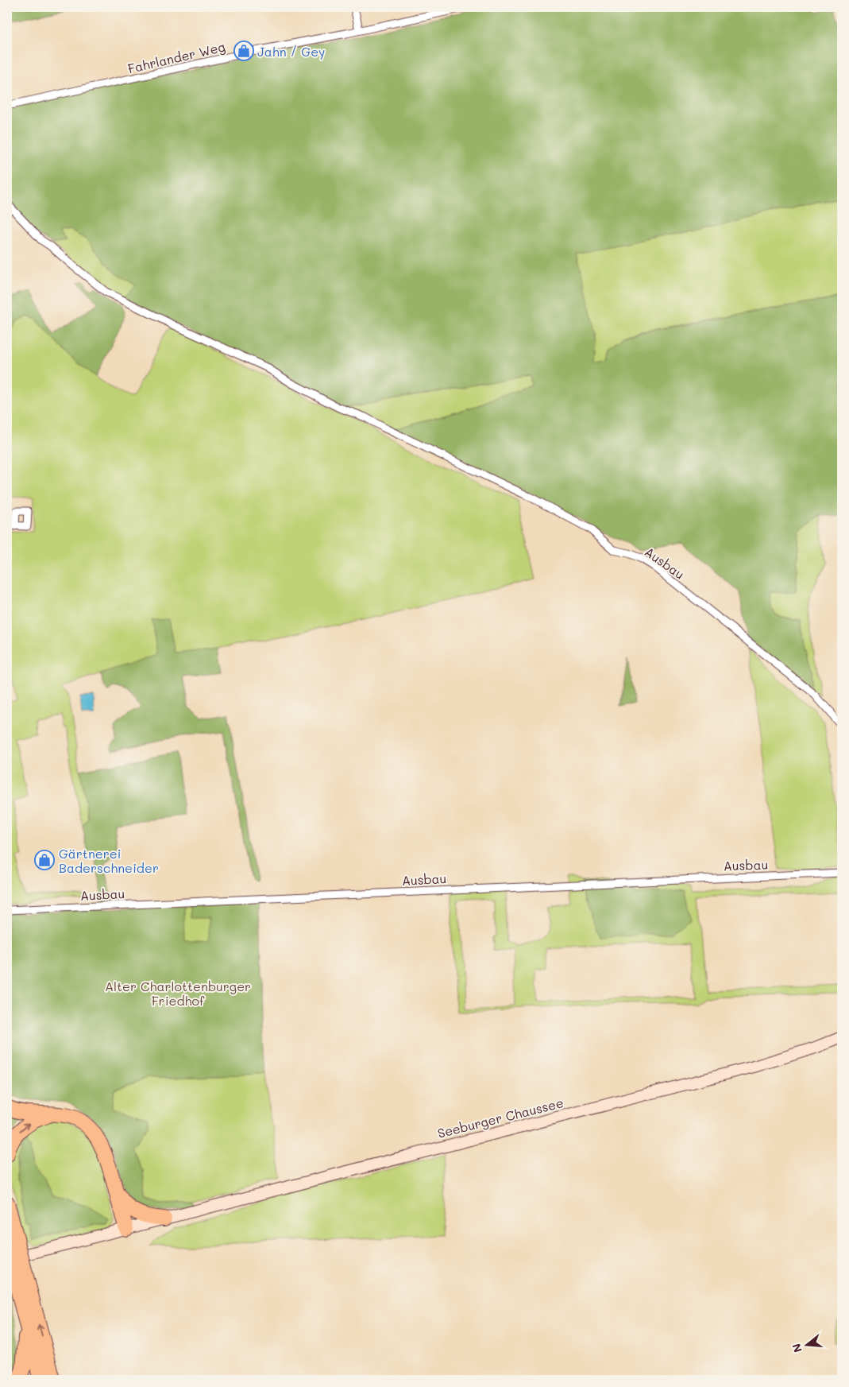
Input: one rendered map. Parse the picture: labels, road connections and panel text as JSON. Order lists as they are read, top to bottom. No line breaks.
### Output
{"streets":{"main road":["Seeburger Chaussee"],"street":["Fahrlander Weg","Ausbau"]},"parks":["Alter Charlottenburger Friedhof"],"places":{"shop":["Jahn / Gey","Gärtnerei Baderschneider"]},"north":"left"}
